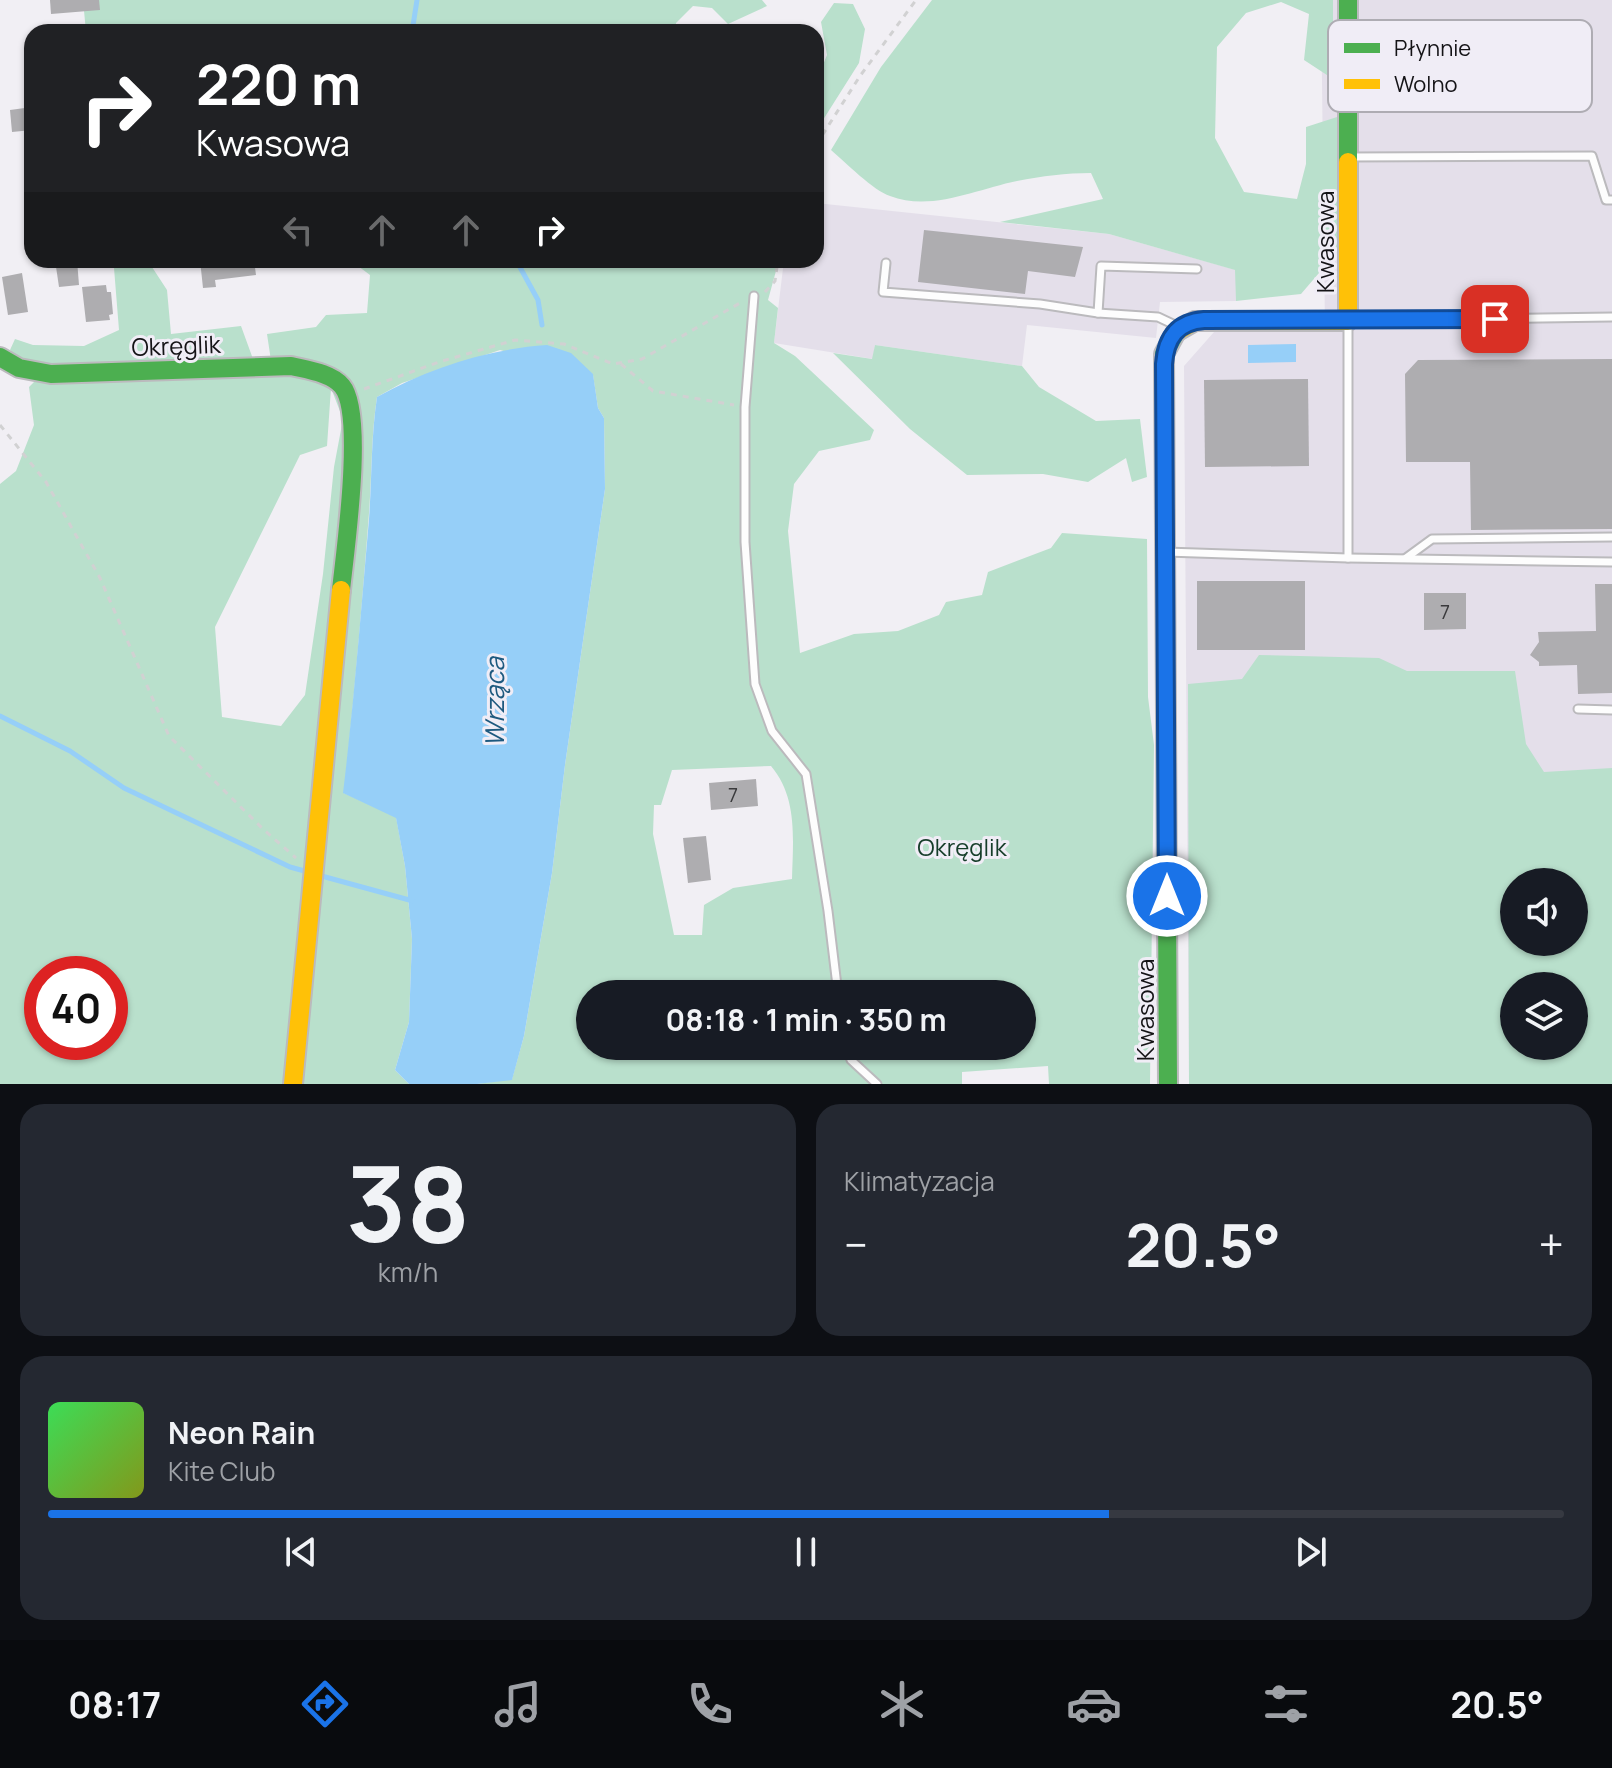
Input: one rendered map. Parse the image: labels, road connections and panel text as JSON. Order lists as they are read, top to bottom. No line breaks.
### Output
{"streets":{"street":["Kwasowa","Okręglik"]},"water":["Wrząca"],"parks":["Okręglik"],"house_numbers":["7","7"],"legend":["Płynnie","Wolno"],"page":{"turn":["220 m","Kwasowa"],"limit":"40","trip":"08:18 · 1 min · 350 m","tile":[["38","km/h"],"Klimatyzacja"],"heat":["−","20.5°","+"],"song":["Neon Rain","Kite Club"],"tabs":["08:17","20.5°"]}}
